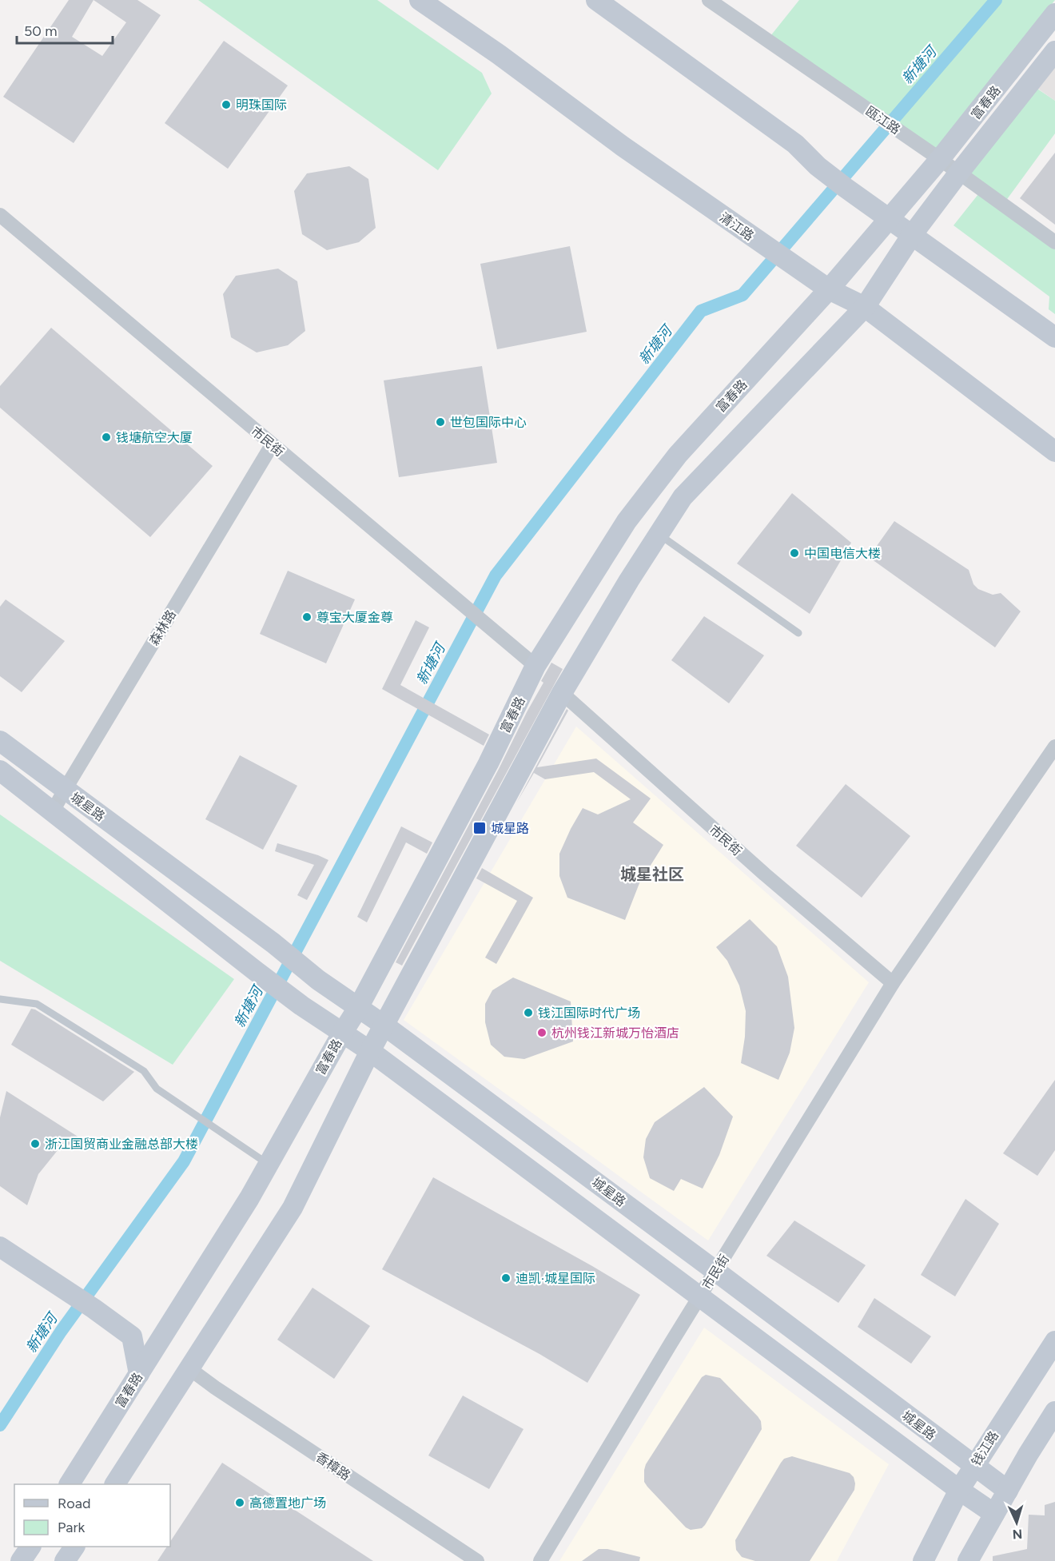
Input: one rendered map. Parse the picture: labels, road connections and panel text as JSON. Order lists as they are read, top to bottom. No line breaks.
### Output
{"streets":{"main road":["富春路","清江路","城星路","钱江路"],"street":["瓯江路","市民街","森林路","香樟路"]},"crossings":[["富春路","瓯江路"],["富春路","清江路"],["富春路","市民街"],["富春路","城星路"],["富春路","香樟路"],["市民街","森林路"],["市民街","城星路"],["森林路","城星路"],["城星路","钱江路"]],"districts":["城星社区"],"water":["新塘河"],"places":{"other":["明珠国际","世包国际中心","钱塘航空大厦","中国电信大楼","尊宝大厦金尊","钱江国际时代广场","杭州钱江新城万怡酒店","浙江国贸商业金融总部大楼","迪凯·城星国际","高德置地广场"],"transit":["城星路"]},"legend":["Road","Park"],"scale_bar":"50 m","north":"bottom"}
